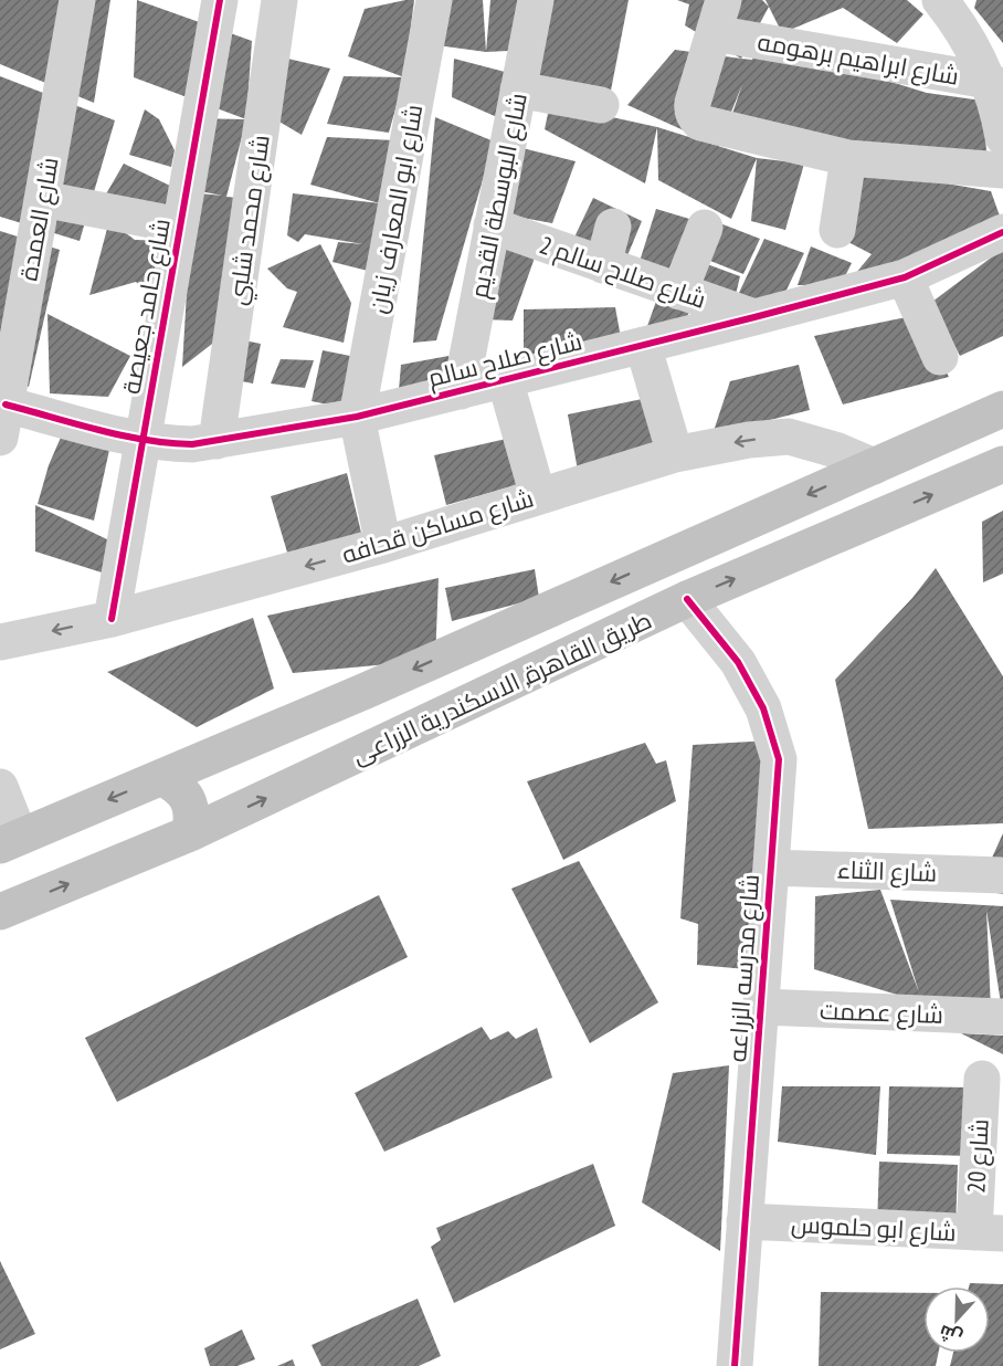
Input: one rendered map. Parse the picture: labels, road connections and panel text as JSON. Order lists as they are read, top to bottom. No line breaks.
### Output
{"streets":{"highway":["طريق القاهرة, الاسكندرية الزراعى"],"street":["شارع ابراهيم برهومه","شارع البوسطة القديم","شارع ابو المعارف زيان","شارع العمدة","شارع محمد شلبي","شارع صلاح سالم 2","شارع حامد جعيصة","شارع صلاح سالم","شارع مساكن قحافه","شارع الثناء","شارع مدرسه الزراعه","شارع عصمت","شارع 20","شارع ابو حلموس"]},"crossings":[["شارع البوسطة القديم","شارع صلاح سالم 2"],["شارع البوسطة القديم","شارع صلاح سالم"],["شارع ابو المعارف زيان","شارع صلاح سالم"],["شارع العمدة","شارع صلاح سالم"],["شارع محمد شلبي","شارع صلاح سالم"],["شارع صلاح سالم 2","شارع صلاح سالم"],["شارع حامد جعيصة","شارع صلاح سالم"],["شارع حامد جعيصة","شارع مساكن قحافه"],["شارع مساكن قحافه","طريق القاهرة, الاسكندرية الزراعى"],["طريق القاهرة, الاسكندرية الزراعى","شارع مدرسه الزراعه"],["شارع الثناء","شارع مدرسه الزراعه"],["شارع مدرسه الزراعه","شارع عصمت"],["شارع مدرسه الزراعه","شارع ابو حلموس"],["شارع 20","شارع ابو حلموس"]],"one_way":["شارع مساكن قحافه"],"north":"bottom"}
